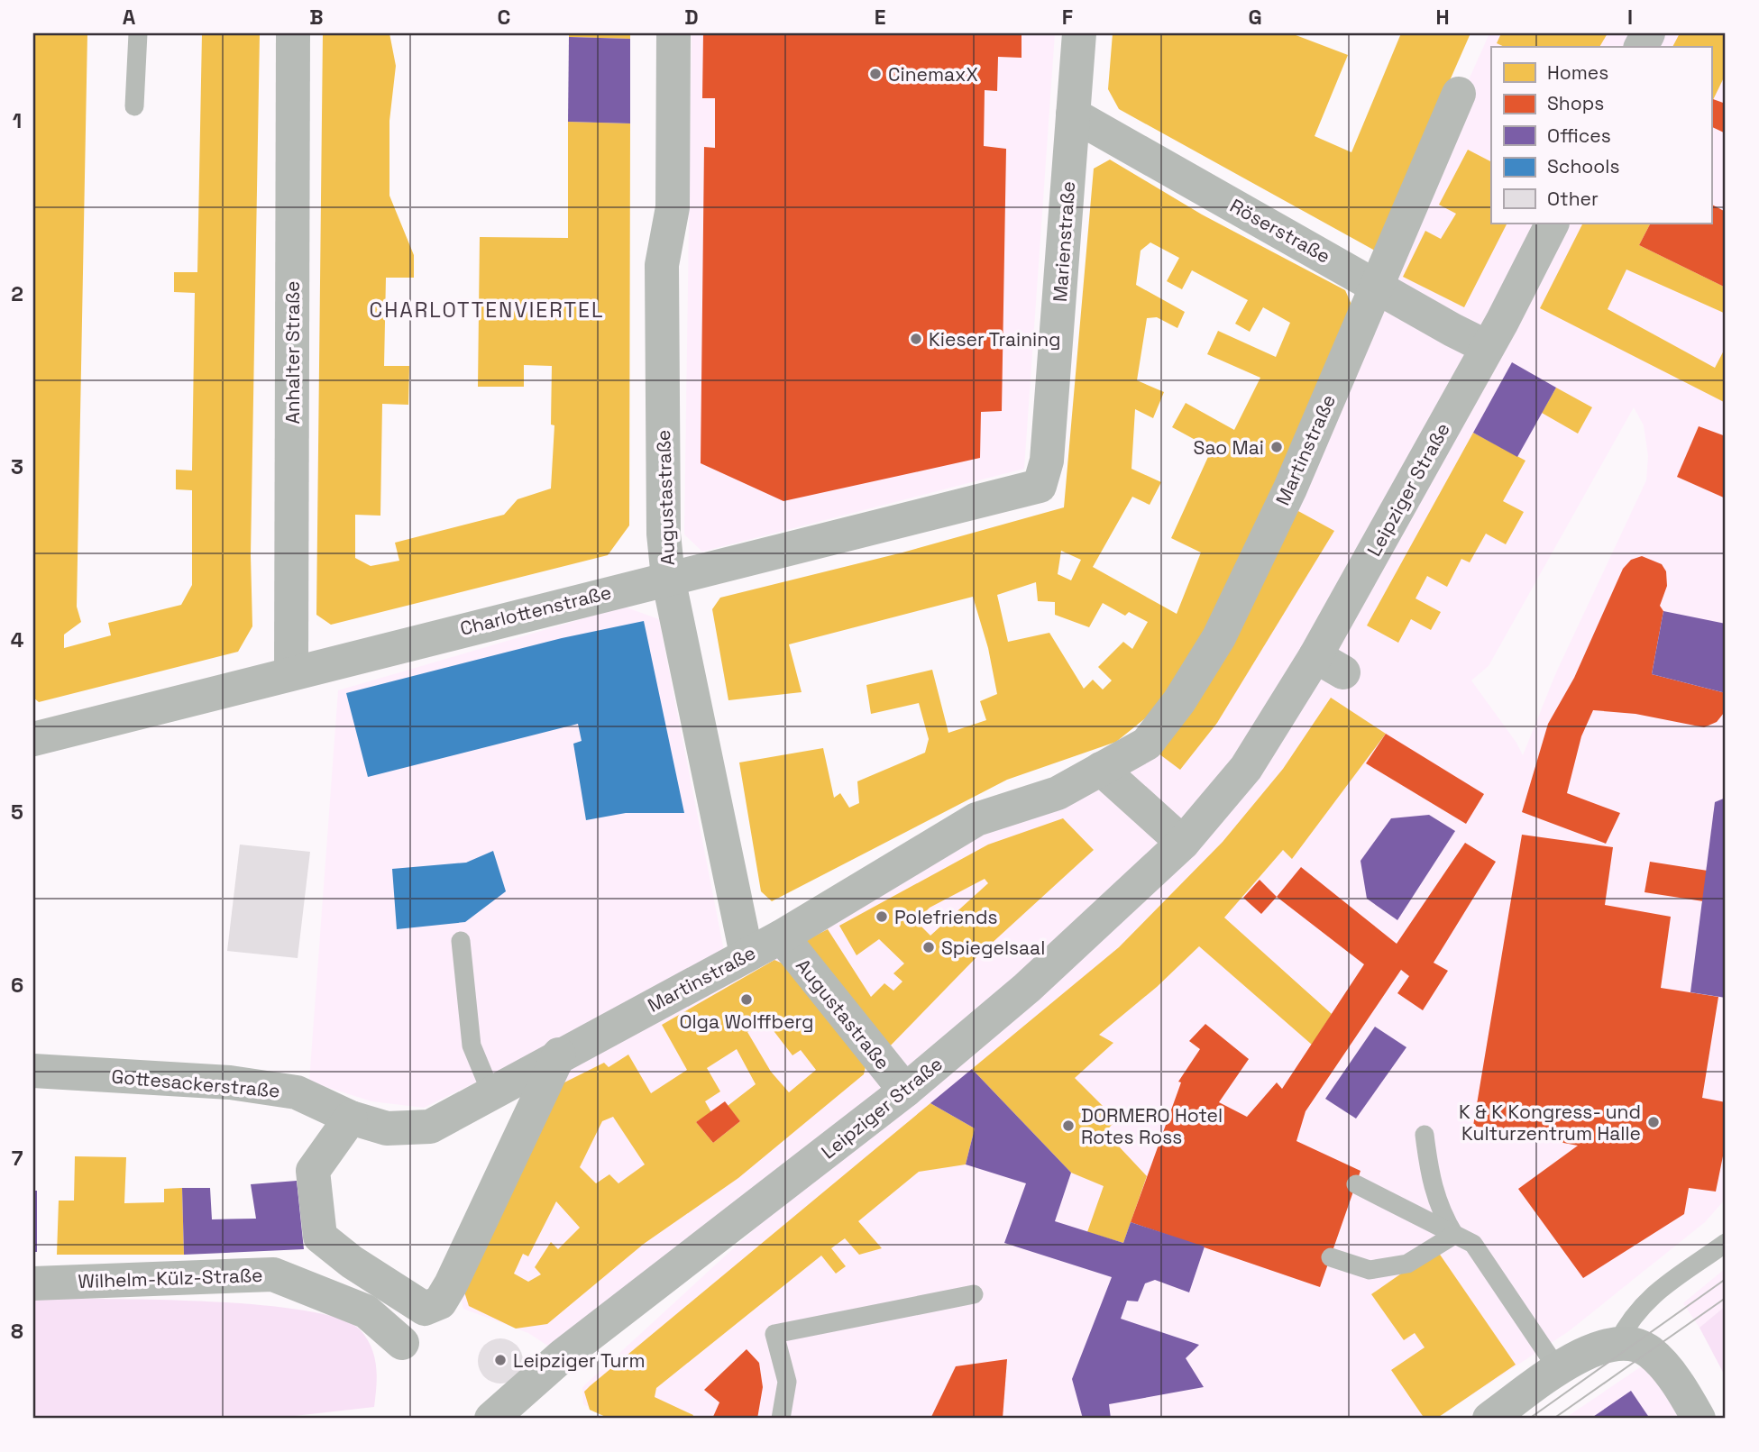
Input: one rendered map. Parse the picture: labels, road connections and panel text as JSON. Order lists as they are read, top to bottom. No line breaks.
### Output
{"streets":{"street":["Röserstraße","Marienstraße","Anhalter Straße","Martinstraße","Leipziger Straße","Augustastraße","Charlottenstraße","Gottesackerstraße","Wilhelm-Külz-Straße"]},"crossings":[["Röserstraße","Marienstraße"],["Röserstraße","Martinstraße"],["Röserstraße","Leipziger Straße"],["Marienstraße","Charlottenstraße"],["Anhalter Straße","Charlottenstraße"],["Martinstraße","Augustastraße"],["Martinstraße","Gottesackerstraße"],["Leipziger Straße","Augustastraße"],["Augustastraße","Charlottenstraße"]],"districts":["CHARLOTTENVIERTEL"],"places":["CinemaxX","Kieser Training","Sao Mai","Polefriends","Spiegelsaal","Olga Wolffberg","K & K Kongress- und Kulturzentrum Halle","DORMERO Hotel Rotes Ross","Leipziger Turm"],"legend":["Homes","Shops","Offices","Schools","Other"],"grid":{"columns":["A","B","C","D","E","F","G","H","I"],"rows":["1","2","3","4","5","6","7","8"]}}
